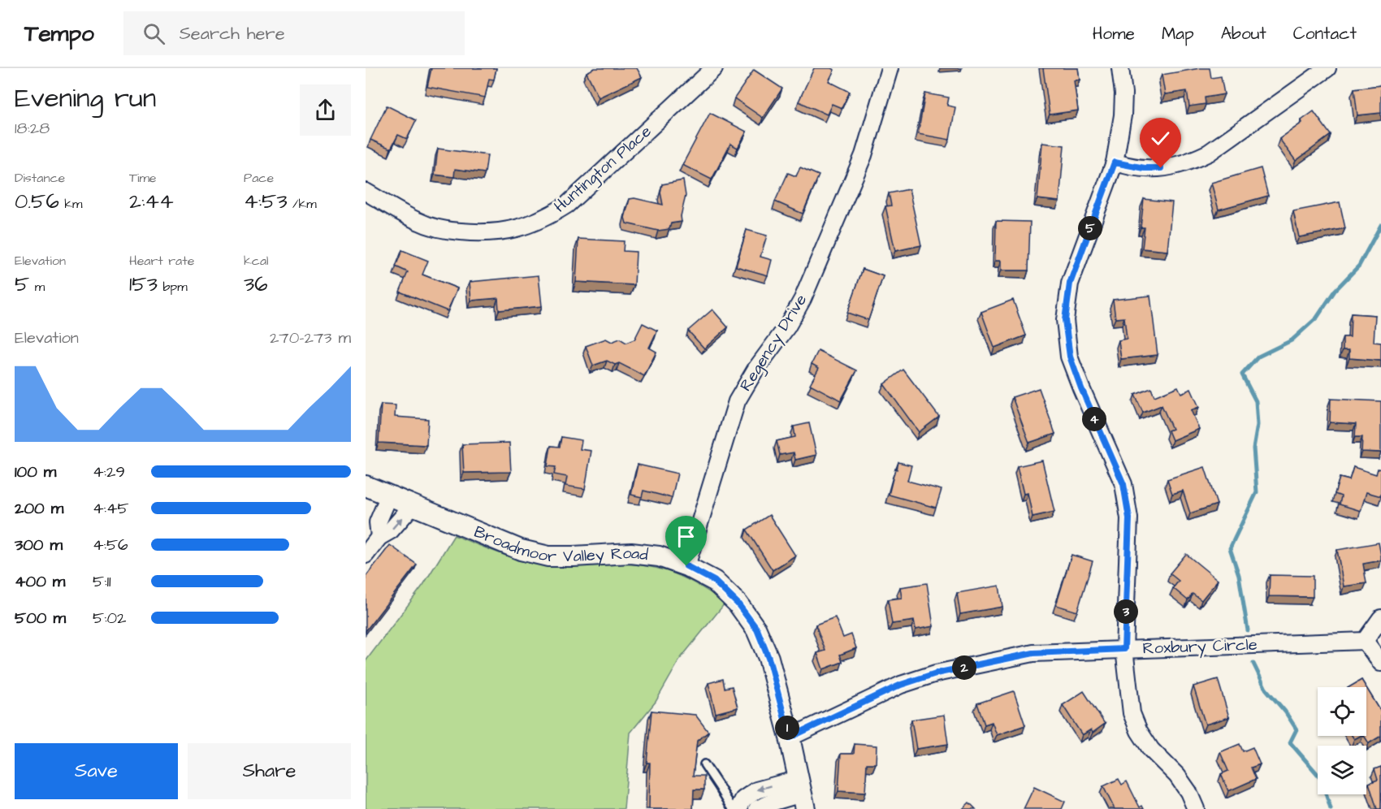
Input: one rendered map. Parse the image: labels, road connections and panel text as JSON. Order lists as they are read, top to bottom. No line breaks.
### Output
{"streets":{"street":["Huntington Place","Regency Drive","Broadmoor Valley Road","Roxbury Circle"]},"crossings":[["Regency Drive","Broadmoor Valley Road"],["Broadmoor Valley Road","Roxbury Circle"]],"page":{"header":"Tempo","search":"Search here","nav":["Home","Map","About","Contact"],"heading":["Evening run","18:28"],"stats":[["Distance","0.56 km"],["Time","2:44"],["Pace","4:53 /km"],["Elevation","5 m"],["Heart rate","153 bpm"],["kcal","36"]],"pins":["5","4","3","2","1"],"chart":["Elevation","270–273 m"],"list":[{"name":"100 m","note":"4:29"},{"name":"200 m","note":"4:45"},{"name":"300 m","note":"4:56"},{"name":"400 m","note":"5:11"},{"name":"500 m","note":"5:02"}],"buttons":["Save","Share"]}}
